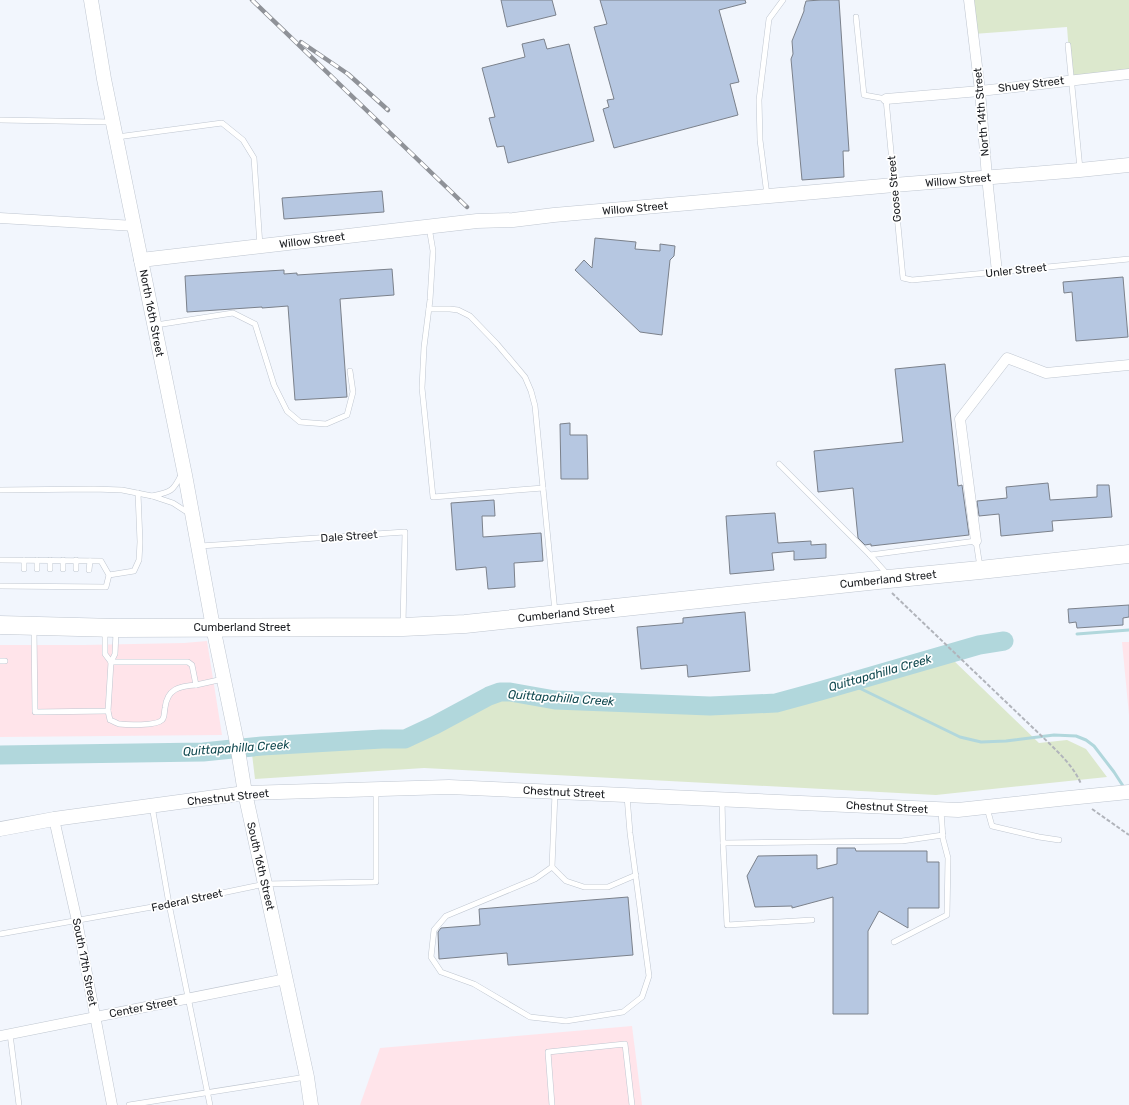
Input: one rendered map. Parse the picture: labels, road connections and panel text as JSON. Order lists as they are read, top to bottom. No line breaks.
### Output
{"streets":{"highway":["Cumberland Street"],"street":["Shuey Street","North 14th Street","Willow Street","North 16th Street","Chestnut Street","South 16th Street","South 17th Street","Center Street"],"lane":["Goose Street","Unler Street","Dale Street","Federal Street"]},"crossings":[["Shuey Street","North 14th Street"],["Shuey Street","Goose Street"],["North 14th Street","Willow Street"],["North 14th Street","Unler Street"],["Willow Street","Goose Street"],["Willow Street","North 16th Street"],["Goose Street","Unler Street"],["North 16th Street","Dale Street"],["North 16th Street","Cumberland Street"],["North 16th Street","South 16th Street"],["Dale Street","Cumberland Street"],["Cumberland Street","South 16th Street"],["Chestnut Street","South 16th Street"],["Chestnut Street","Federal Street"],["Chestnut Street","South 17th Street"],["South 16th Street","Federal Street"],["South 16th Street","Center Street"],["Federal Street","South 17th Street"],["South 17th Street","Center Street"]],"water":["Quittapahilla Creek"]}
